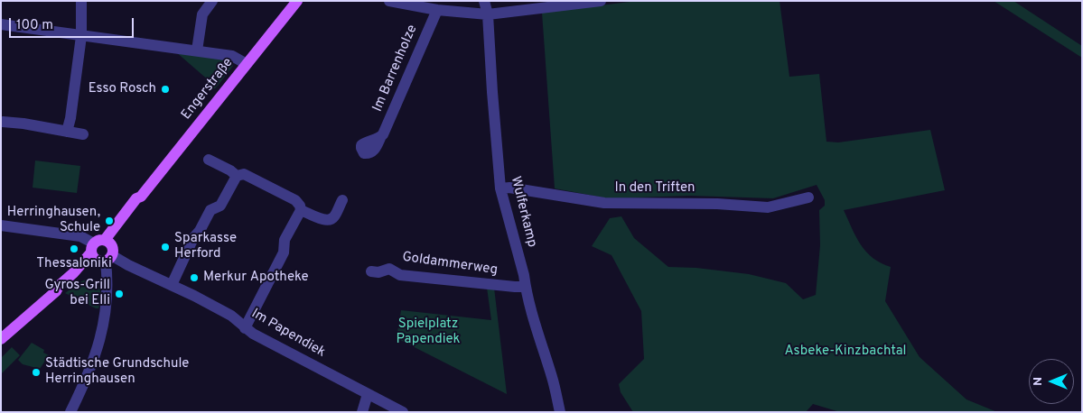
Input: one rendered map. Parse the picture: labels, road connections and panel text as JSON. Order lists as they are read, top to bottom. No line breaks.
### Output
{"streets":{"main road":["Engerstraße"],"street":["Im Barrenholze","In den Triften","Wulferkamp","Goldammerweg","Im Papendiek"]},"crossings":[["Im Barrenholze","Wulferkamp"],["Engerstraße","Im Papendiek"],["In den Triften","Wulferkamp"],["Wulferkamp","Goldammerweg"]],"parks":["Spielplatz Papendiek","Asbeke-Kinzbachtal"],"places":["Esso Rosch","Herringhausen, Schule","Sparkasse Herford","Thessaloniki","Merkur Apotheke","Gyros-Grill bei Elli","Städtische Grundschule Herringhausen"],"scale_bar":"100 m","north":"left"}
